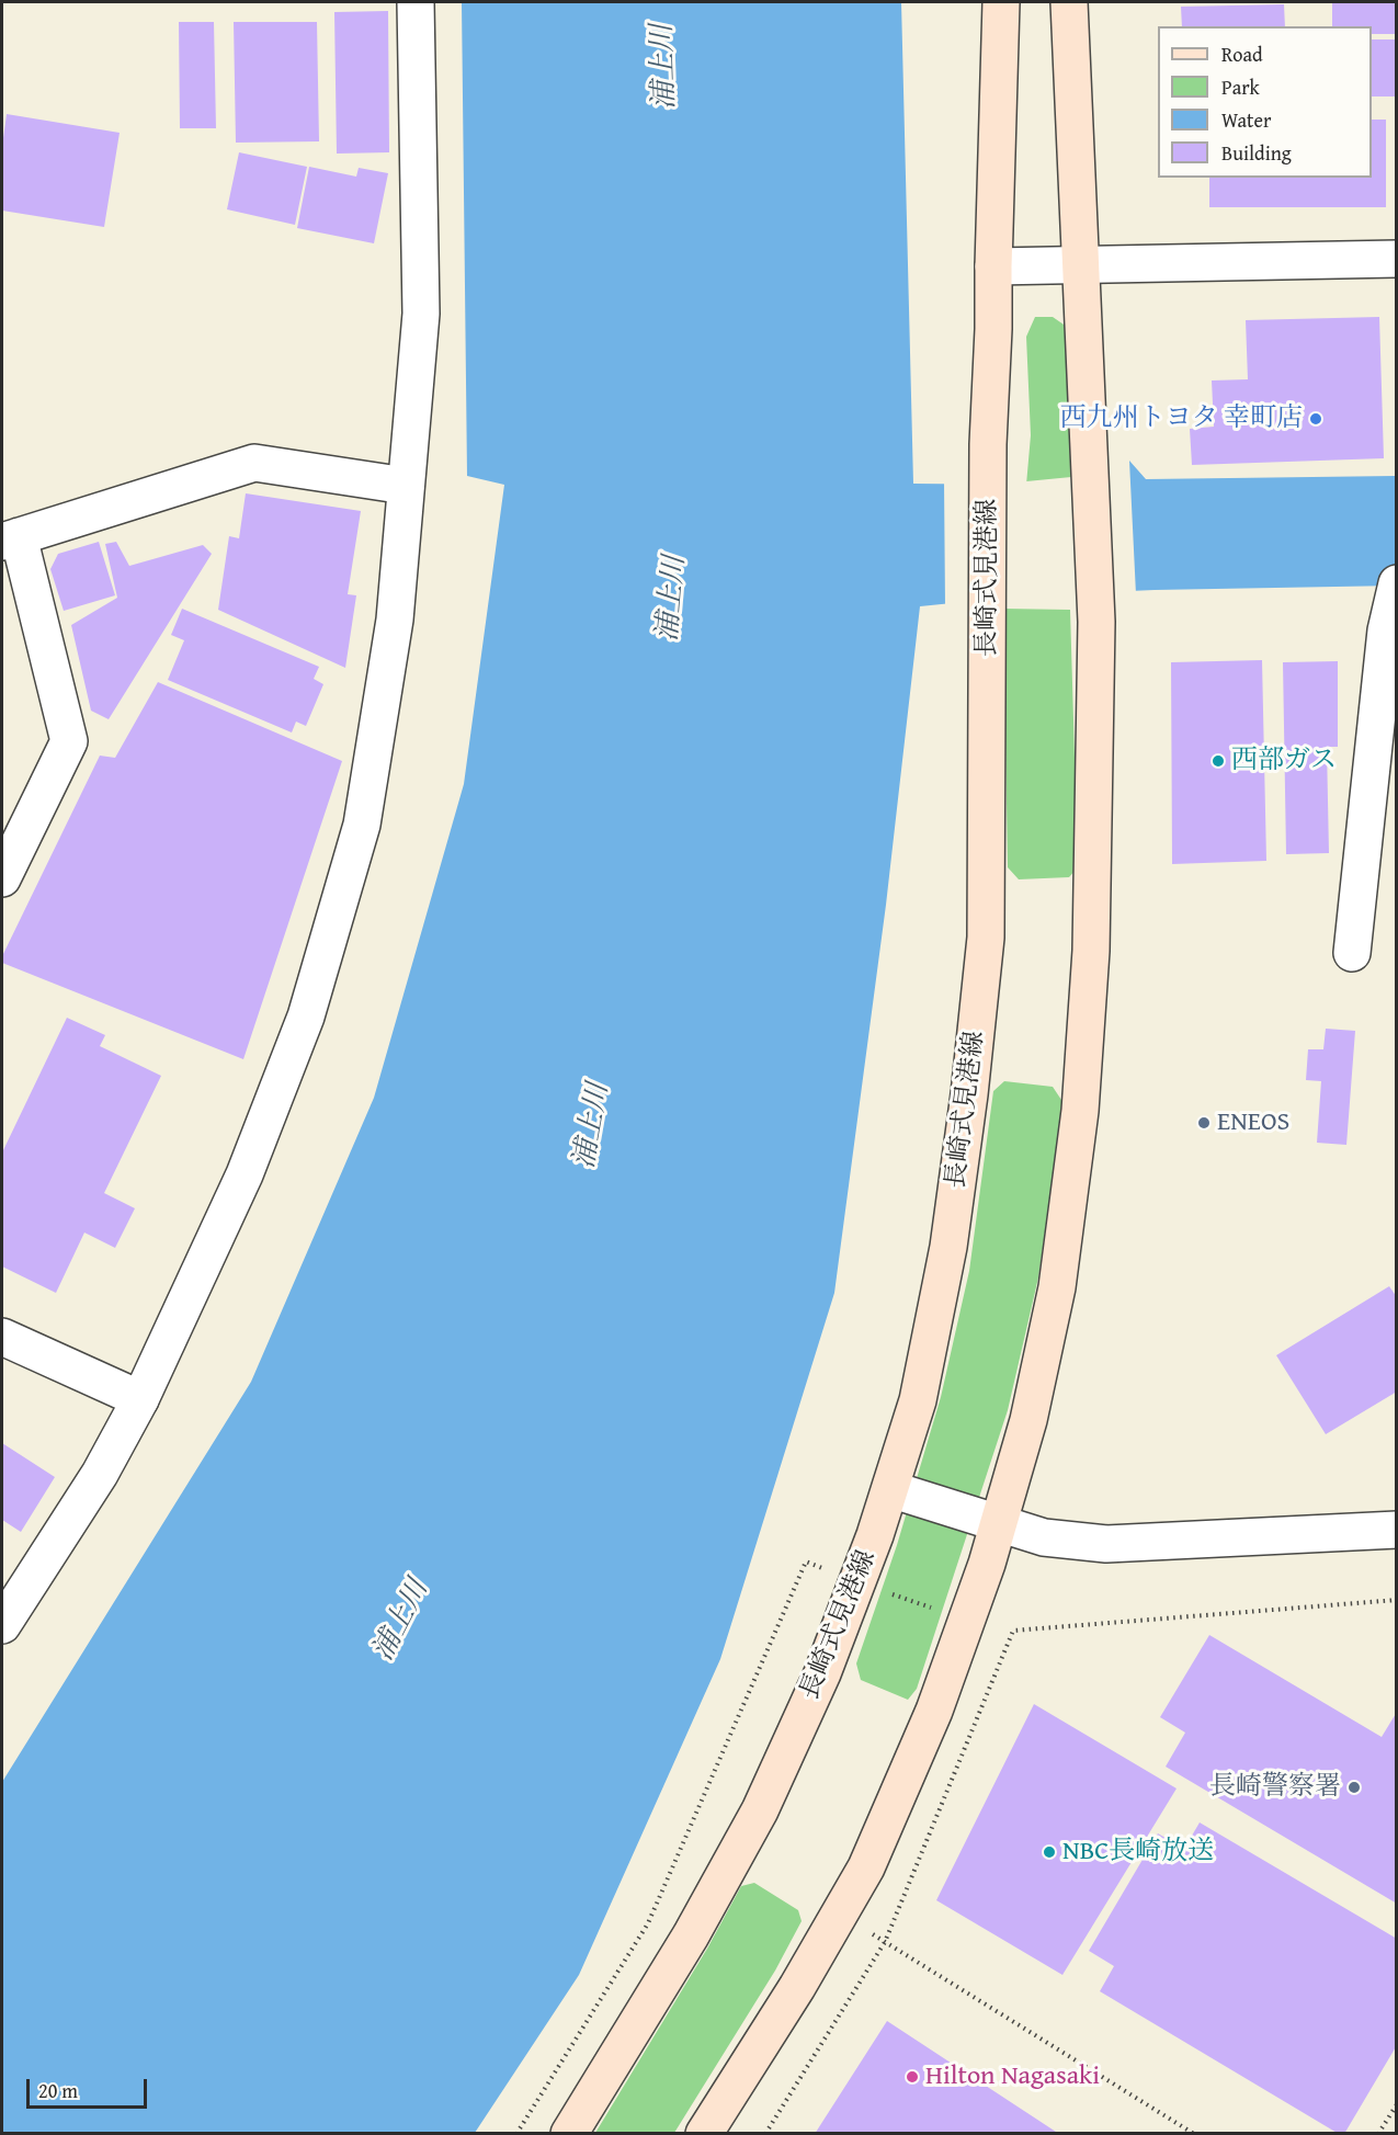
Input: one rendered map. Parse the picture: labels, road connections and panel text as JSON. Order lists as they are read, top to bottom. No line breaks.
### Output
{"streets":{"main road":["長崎式見港線"]},"water":["浦上川"],"places":["西九州トヨタ 幸町店","西部ガス","ENEOS","長崎警察署","NBC長崎放送","Hilton Nagasaki"],"legend":["Road","Park","Water","Building"],"scale_bar":"20 m"}
